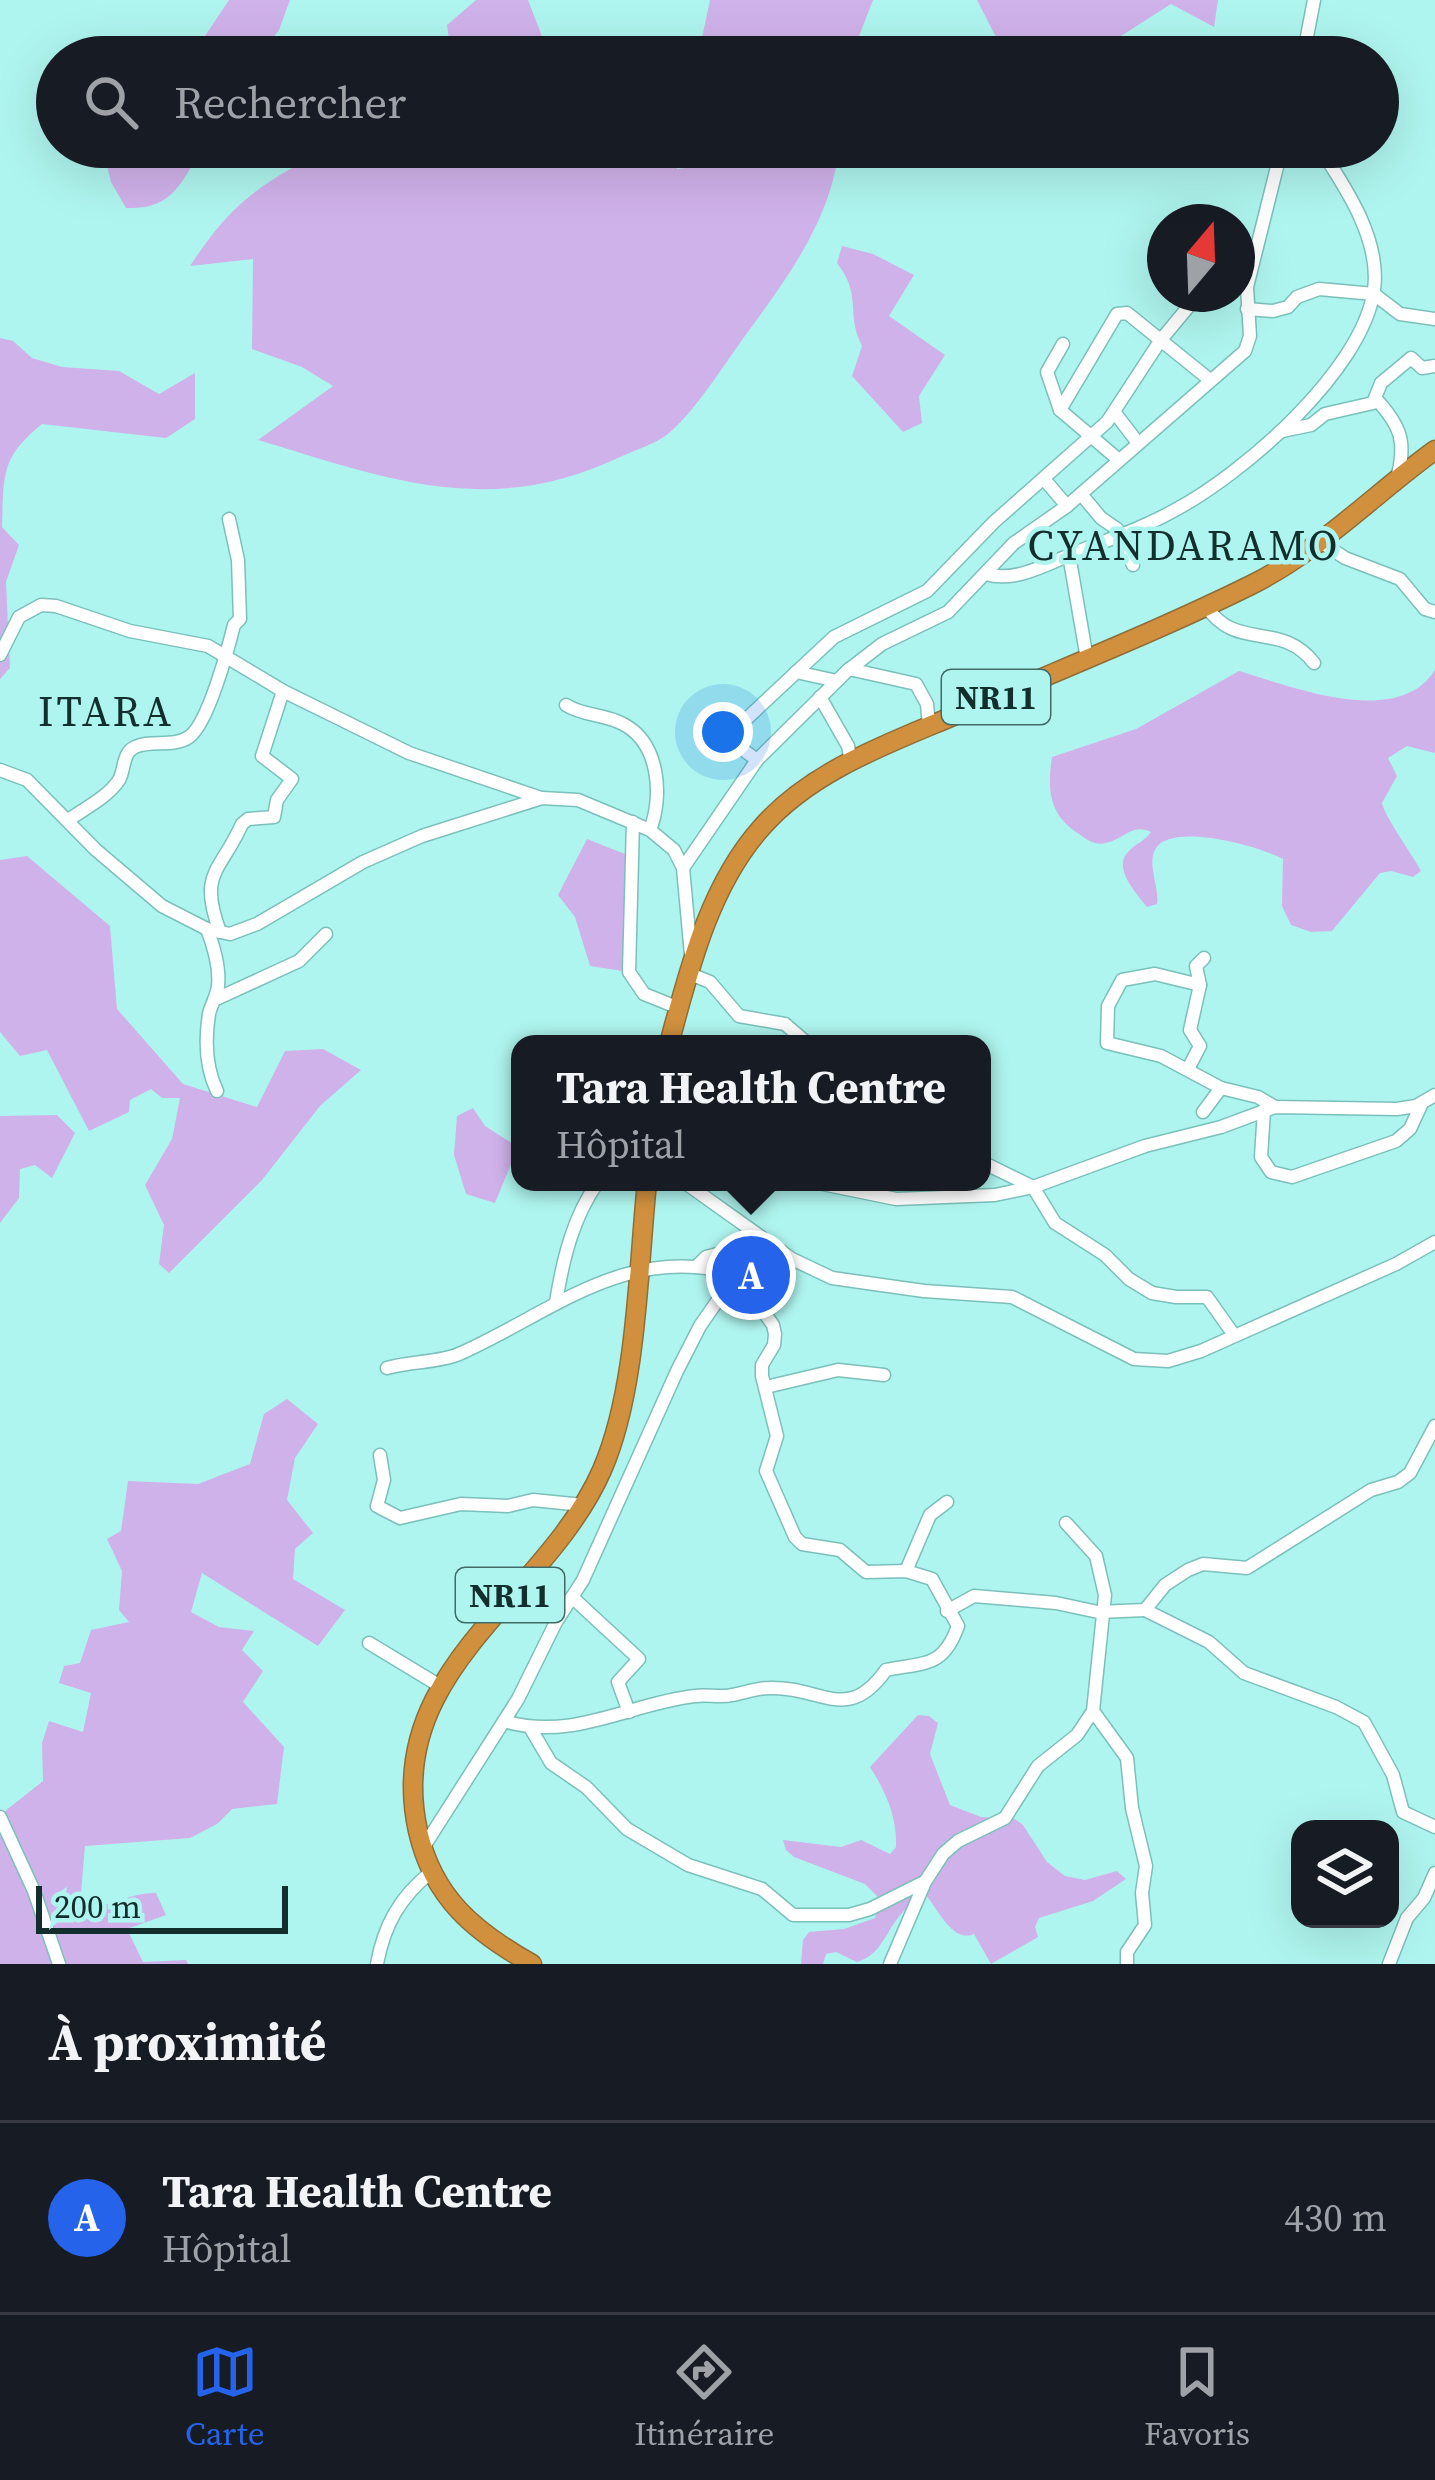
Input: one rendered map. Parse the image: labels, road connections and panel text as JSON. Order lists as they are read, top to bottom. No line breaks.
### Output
{"streets":{"highway":["NR11"]},"districts":["CYANDARAMO","ITARA"],"scale_bar":"200 m","north":"top","page":{"search":"Rechercher","popup":["Tara Health Centre","Hôpital"],"pins":"A","scale":"200 m","heading":"À proximité","list":[{"mark":"A","name":"Tara Health Centre","note":"Hôpital","value":"430 m"}],"nav":["Carte","Itinéraire","Favoris"]}}
